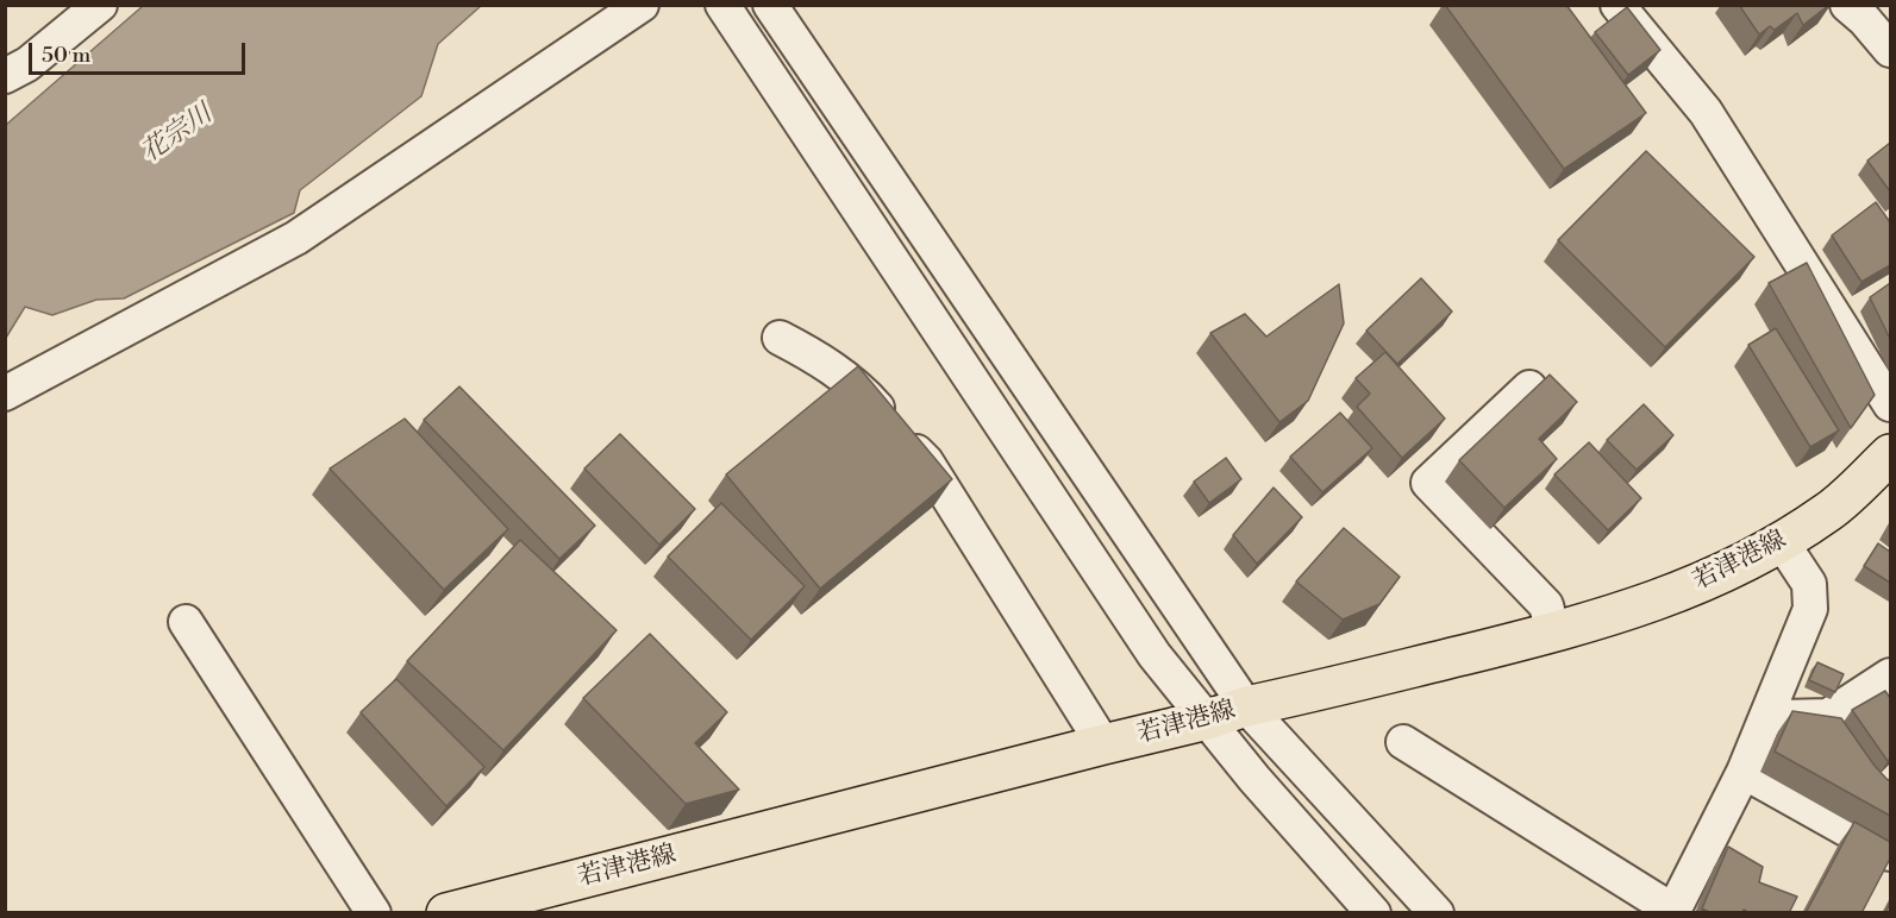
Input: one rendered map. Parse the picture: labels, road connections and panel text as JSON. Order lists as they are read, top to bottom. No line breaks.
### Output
{"streets":{"main road":["若津港線"]},"water":["花宗川"],"scale_bar":"50 m"}
